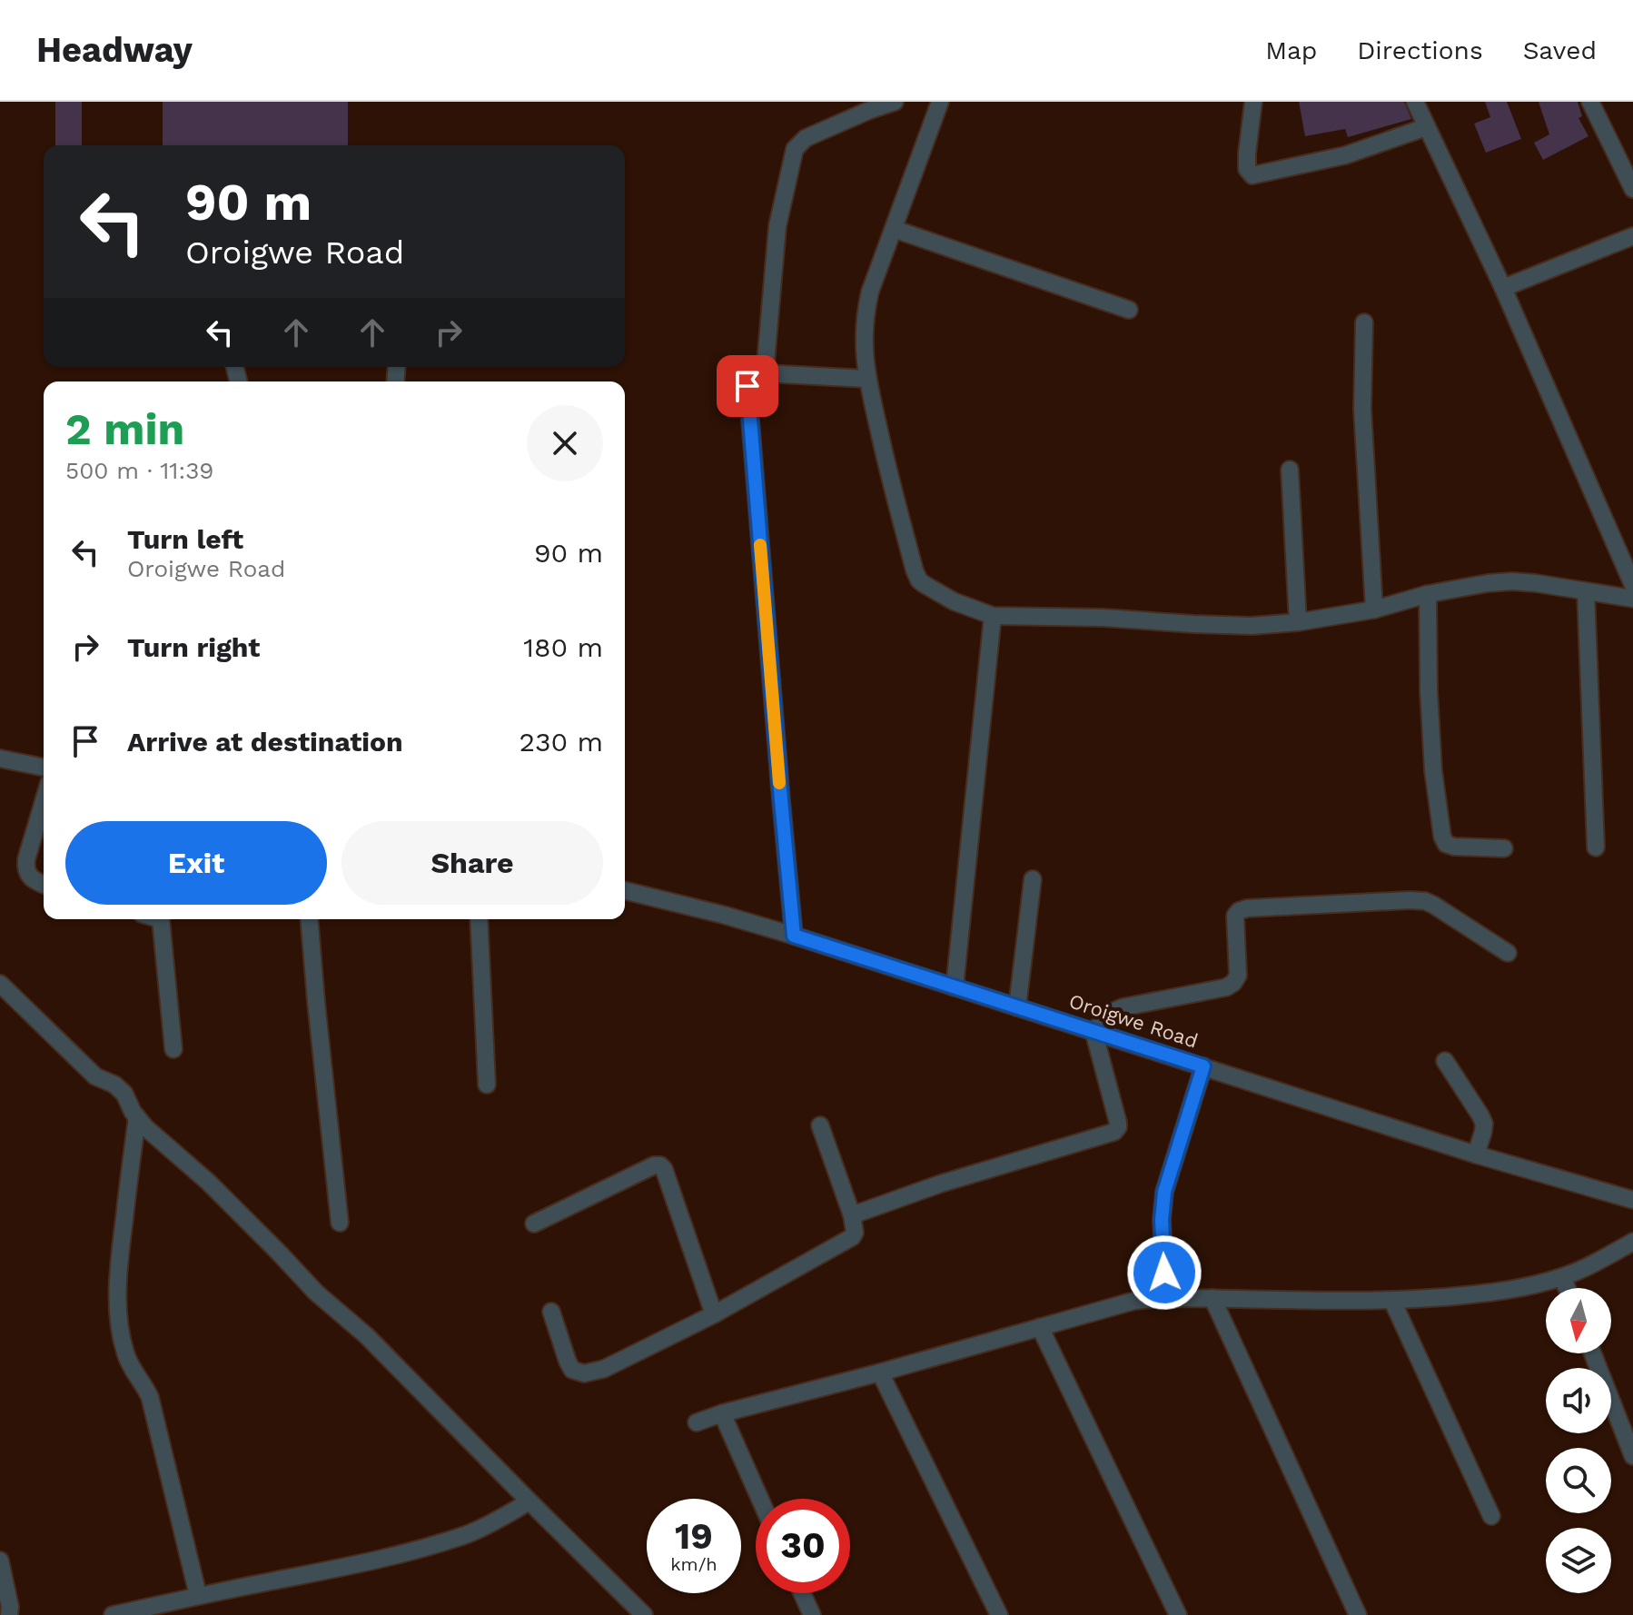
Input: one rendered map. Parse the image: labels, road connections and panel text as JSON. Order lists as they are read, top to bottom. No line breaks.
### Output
{"streets":{"street":["Oroigwe Road"]},"north":"bottom","page":{"header":"Headway","nav":["Map","Directions","Saved"],"turn":["90 m","Oroigwe Road"],"heading":["2 min","500 m · 11:39"],"list":[{"name":"Turn left","note":"Oroigwe Road","value":"90 m"},{"name":"Turn right","value":"180 m"},{"name":"Arrive at destination","value":"230 m"}],"buttons":["Exit","Share"],"speed":"19 km/h","limit":"30"}}
